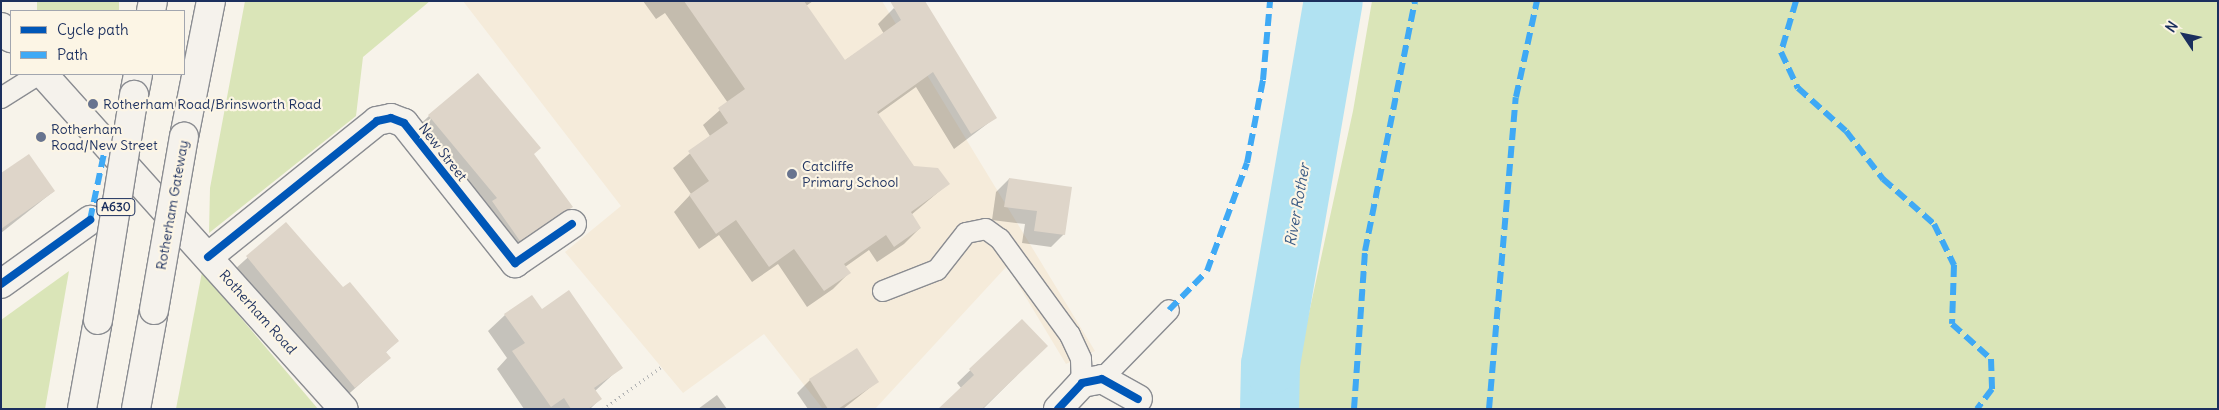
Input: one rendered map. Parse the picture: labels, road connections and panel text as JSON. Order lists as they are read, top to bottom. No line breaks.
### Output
{"streets":{"main road":["New Street","Rotherham Gateway","A630","Rotherham Road"]},"crossings":[["New Street","Rotherham Road"]],"water":["River Rother"],"places":["Rotherham Road/Brinsworth Road","Rotherham Road/New Street","Catcliffe Primary School"],"legend":["Cycle path","Path"],"north":"top left"}
